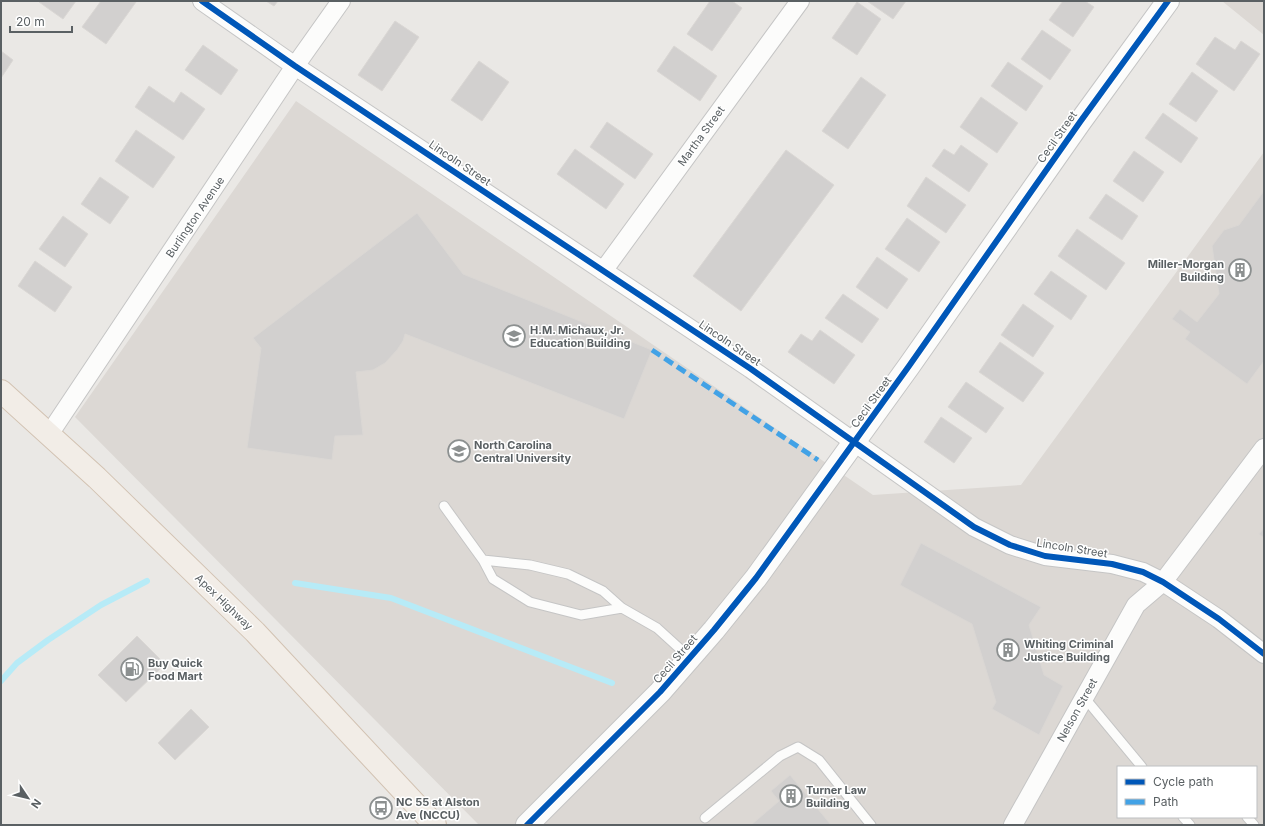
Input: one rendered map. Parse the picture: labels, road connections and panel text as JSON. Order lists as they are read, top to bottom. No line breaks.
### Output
{"streets":{"main road":["Apex Highway"],"street":["Martha Street","Cecil Street","Lincoln Street","Burlington Avenue","Nelson Street"]},"crossings":[["Martha Street","Lincoln Street"],["Cecil Street","Lincoln Street"],["Lincoln Street","Burlington Avenue"],["Lincoln Street","Nelson Street"],["Burlington Avenue","Apex Highway"]],"places":{"building":["Miller-Morgan Building","Whiting Criminal Justice Building","Turner Law Building"],"school or university":["H.M. Michaux, Jr. Education Building","North Carolina Central University"],"fuel station":["Buy Quick Food Mart"],"bus stop":["NC 55 at Alston Ave (NCCU)"]},"legend":["Cycle path","Path"],"scale_bar":"20 m","north":"bottom right"}
